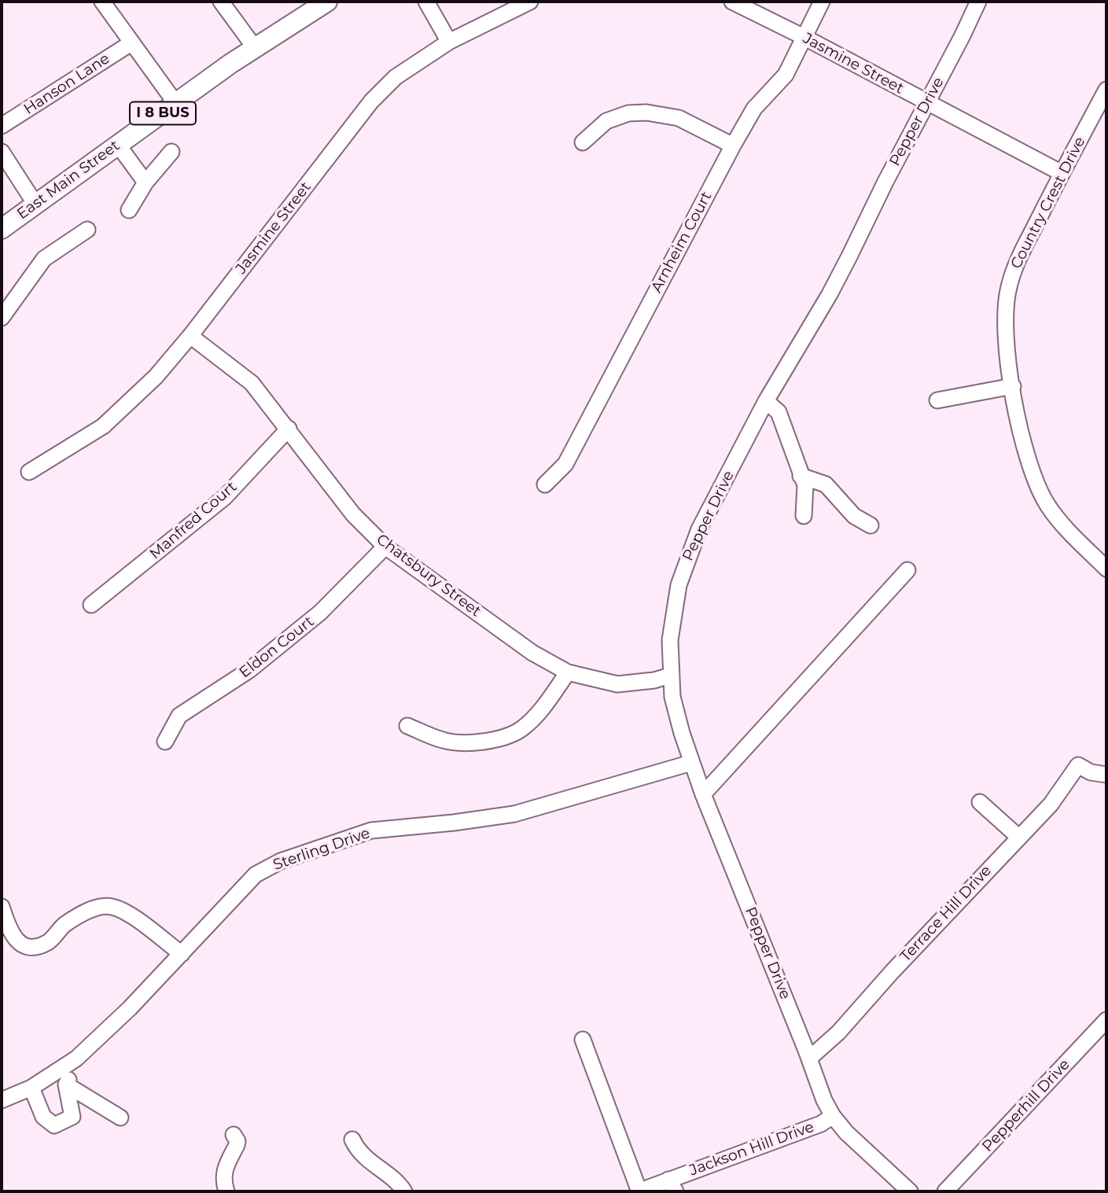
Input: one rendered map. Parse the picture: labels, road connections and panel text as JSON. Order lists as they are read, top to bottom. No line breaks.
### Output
{"streets":{"main road":["I 8 BUS","East Main Street"],"street":["Jasmine Street","Hanson Lane","Pepper Drive","Country Crest Drive","Arnheim Court","Manfred Court","Chatsbury Street","Eldon Court","Sterling Drive","Terrace Hill Drive","Pepperhill Drive","Jackson Hill Drive"]},"crossings":[["Jasmine Street","Pepper Drive"],["Jasmine Street","Country Crest Drive"],["Jasmine Street","Arnheim Court"],["Jasmine Street","Chatsbury Street"],["Pepper Drive","Chatsbury Street"],["Pepper Drive","Sterling Drive"],["Pepper Drive","Terrace Hill Drive"],["Pepper Drive","Jackson Hill Drive"],["Manfred Court","Chatsbury Street"],["Chatsbury Street","Eldon Court"]]}
